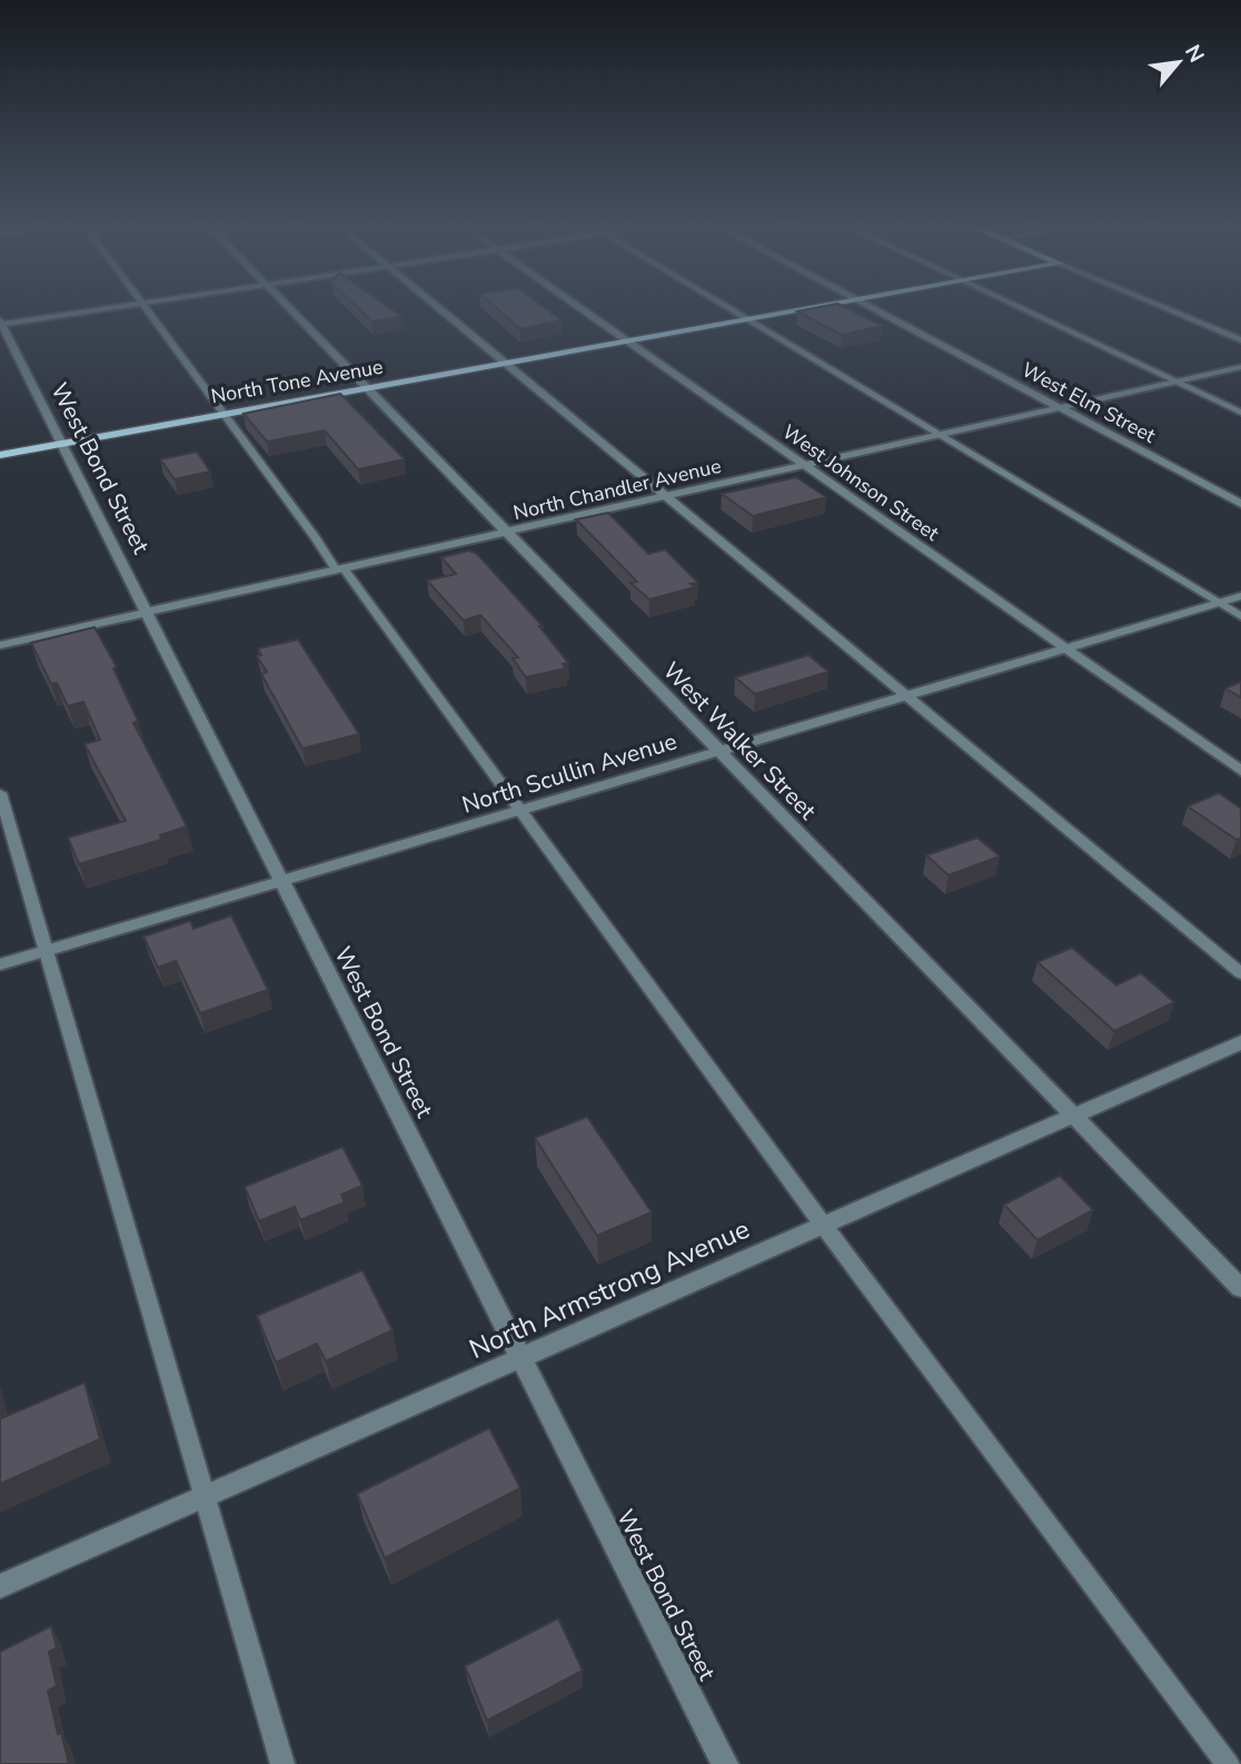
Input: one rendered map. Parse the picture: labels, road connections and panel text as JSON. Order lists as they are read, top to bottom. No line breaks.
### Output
{"streets":{"main road":["North Tone Avenue"],"street":["West Elm Street","West Bond Street","West Johnson Street","North Chandler Avenue","West Walker Street","North Scullin Avenue","North Armstrong Avenue"]},"crossings":[["North Tone Avenue","West Bond Street"],["North Tone Avenue","West Johnson Street"],["North Tone Avenue","West Walker Street"],["West Elm Street","North Chandler Avenue"],["West Bond Street","North Chandler Avenue"],["West Bond Street","North Scullin Avenue"],["West Bond Street","North Armstrong Avenue"],["West Johnson Street","North Chandler Avenue"],["West Johnson Street","North Scullin Avenue"],["North Chandler Avenue","West Walker Street"],["West Walker Street","North Scullin Avenue"],["West Walker Street","North Armstrong Avenue"]],"north":"top right"}
